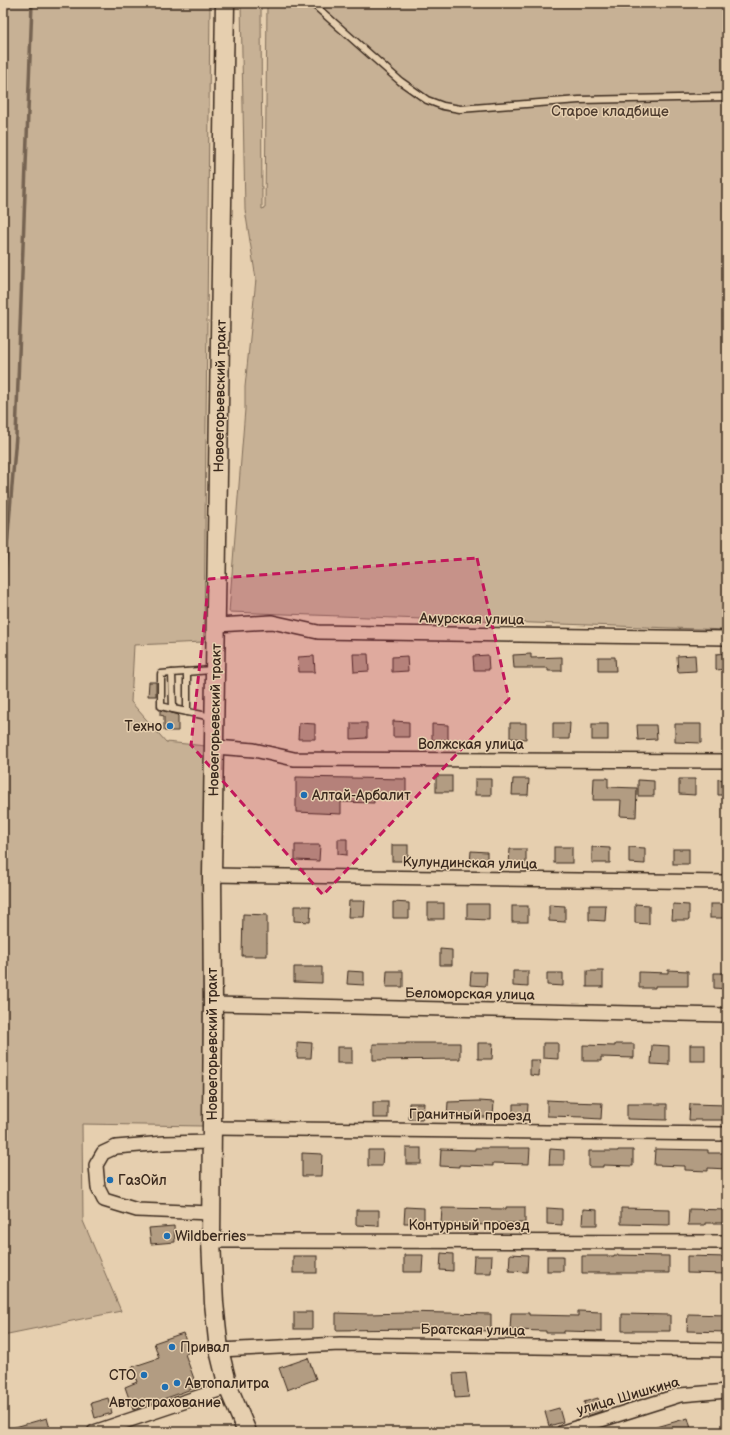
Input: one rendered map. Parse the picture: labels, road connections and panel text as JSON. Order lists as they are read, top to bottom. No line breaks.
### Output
{"streets":{"main road":["Новоегорьевский тракт"],"street":["Амурская улица","Волжская улица","Кулундинская улица","Беломорская улица","Гранитный проезд","Контурный проезд","Братская улица","улица Шишкина"]},"crossings":[["Новоегорьевский тракт","Амурская улица"],["Новоегорьевский тракт","Волжская улица"],["Новоегорьевский тракт","Кулундинская улица"],["Новоегорьевский тракт","Беломорская улица"],["Новоегорьевский тракт","Гранитный проезд"],["Новоегорьевский тракт","Контурный проезд"],["Новоегорьевский тракт","Братская улица"]],"parks":["Старое кладбище"],"places":["Техно","Алтай-Арбалит","ГазОйл","Wildberries","Привал","СТО","Автопалитра","Автострахование"]}
